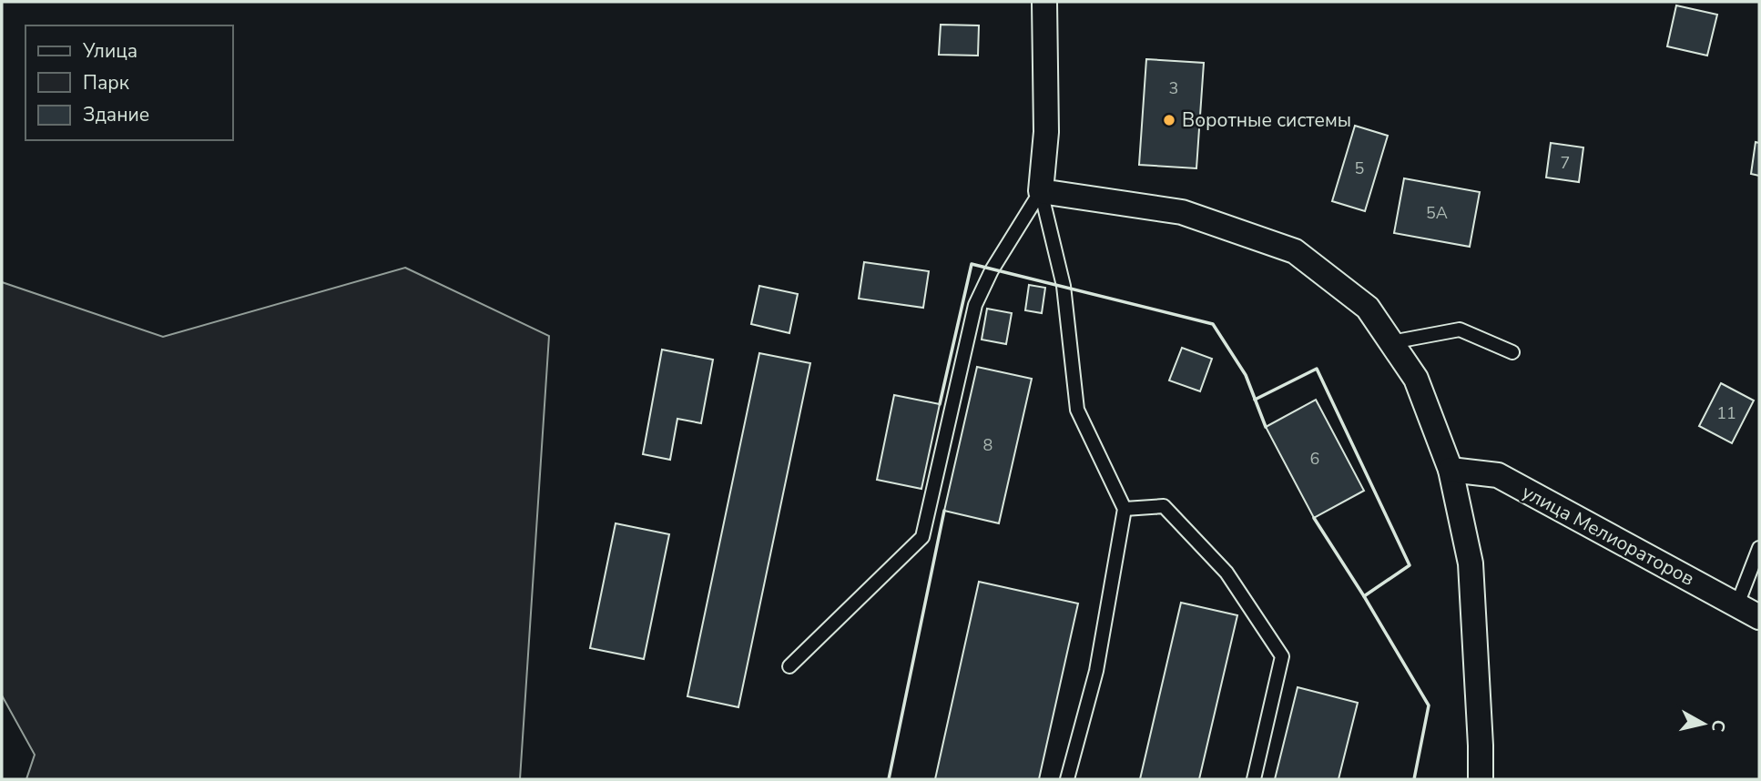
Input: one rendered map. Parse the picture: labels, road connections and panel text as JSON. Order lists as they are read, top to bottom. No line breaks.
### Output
{"streets":{"street":["улица Мелиораторов"]},"places":["Воротные системы"],"house_numbers":["3","7","5","5А","11","8","6"],"legend":["Улица","Парк","Здание"],"north":"right"}
